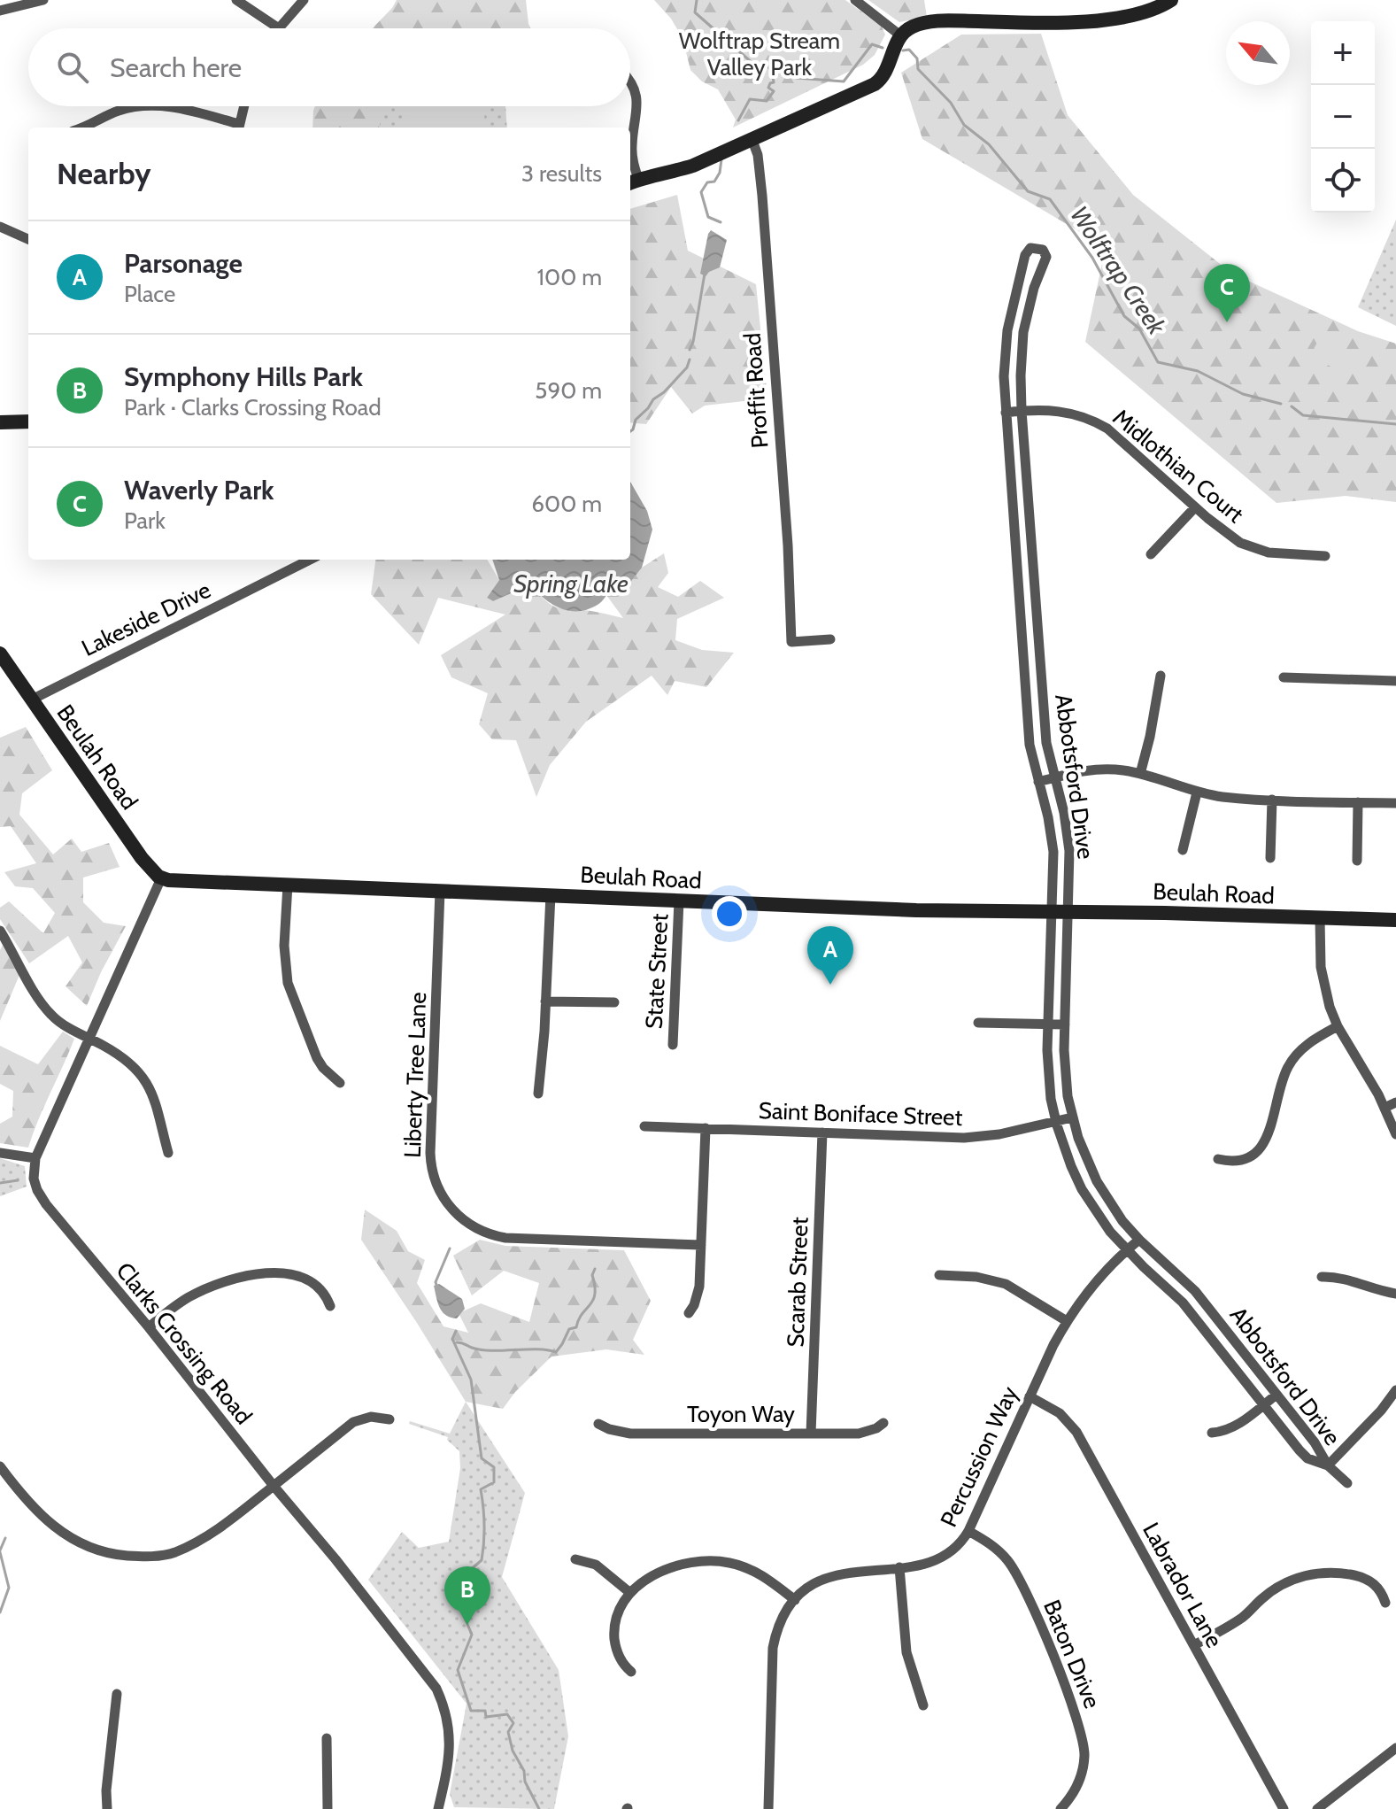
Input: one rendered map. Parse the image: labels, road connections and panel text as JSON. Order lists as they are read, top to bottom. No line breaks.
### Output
{"streets":{"main road":["Beulah Road"],"street":["Proffit Road","Midlothian Court","Lakeside Drive","Abbotsford Drive","State Street","Liberty Tree Lane","Saint Boniface Street","Scarab Street","Clarks Crossing Road","Toyon Way","Percussion Way","Labrador Lane","Baton Drive"]},"crossings":[["Midlothian Court","Abbotsford Drive"],["Lakeside Drive","Beulah Road"],["Beulah Road","Abbotsford Drive"],["Beulah Road","State Street"],["Beulah Road","Liberty Tree Lane"],["Abbotsford Drive","Saint Boniface Street"],["Abbotsford Drive","Percussion Way"],["Saint Boniface Street","Scarab Street"],["Scarab Street","Toyon Way"],["Percussion Way","Labrador Lane"],["Percussion Way","Baton Drive"]],"water":["Wolftrap Creek","Spring Lake"],"parks":["Wolftrap Stream Valley Park"],"north":"top left","page":{"map_buttons":["+","−"],"search":"Search here","heading":["Nearby","3 results"],"list":[{"mark":"A","name":"Parsonage","note":"Place","value":"100 m"},{"mark":"B","name":"Symphony Hills Park","note":"Park · Clarks Crossing Road","value":"590 m"},{"mark":"C","name":"Waverly Park","note":"Park","value":"600 m"}],"pins":["C","A","B"]}}
